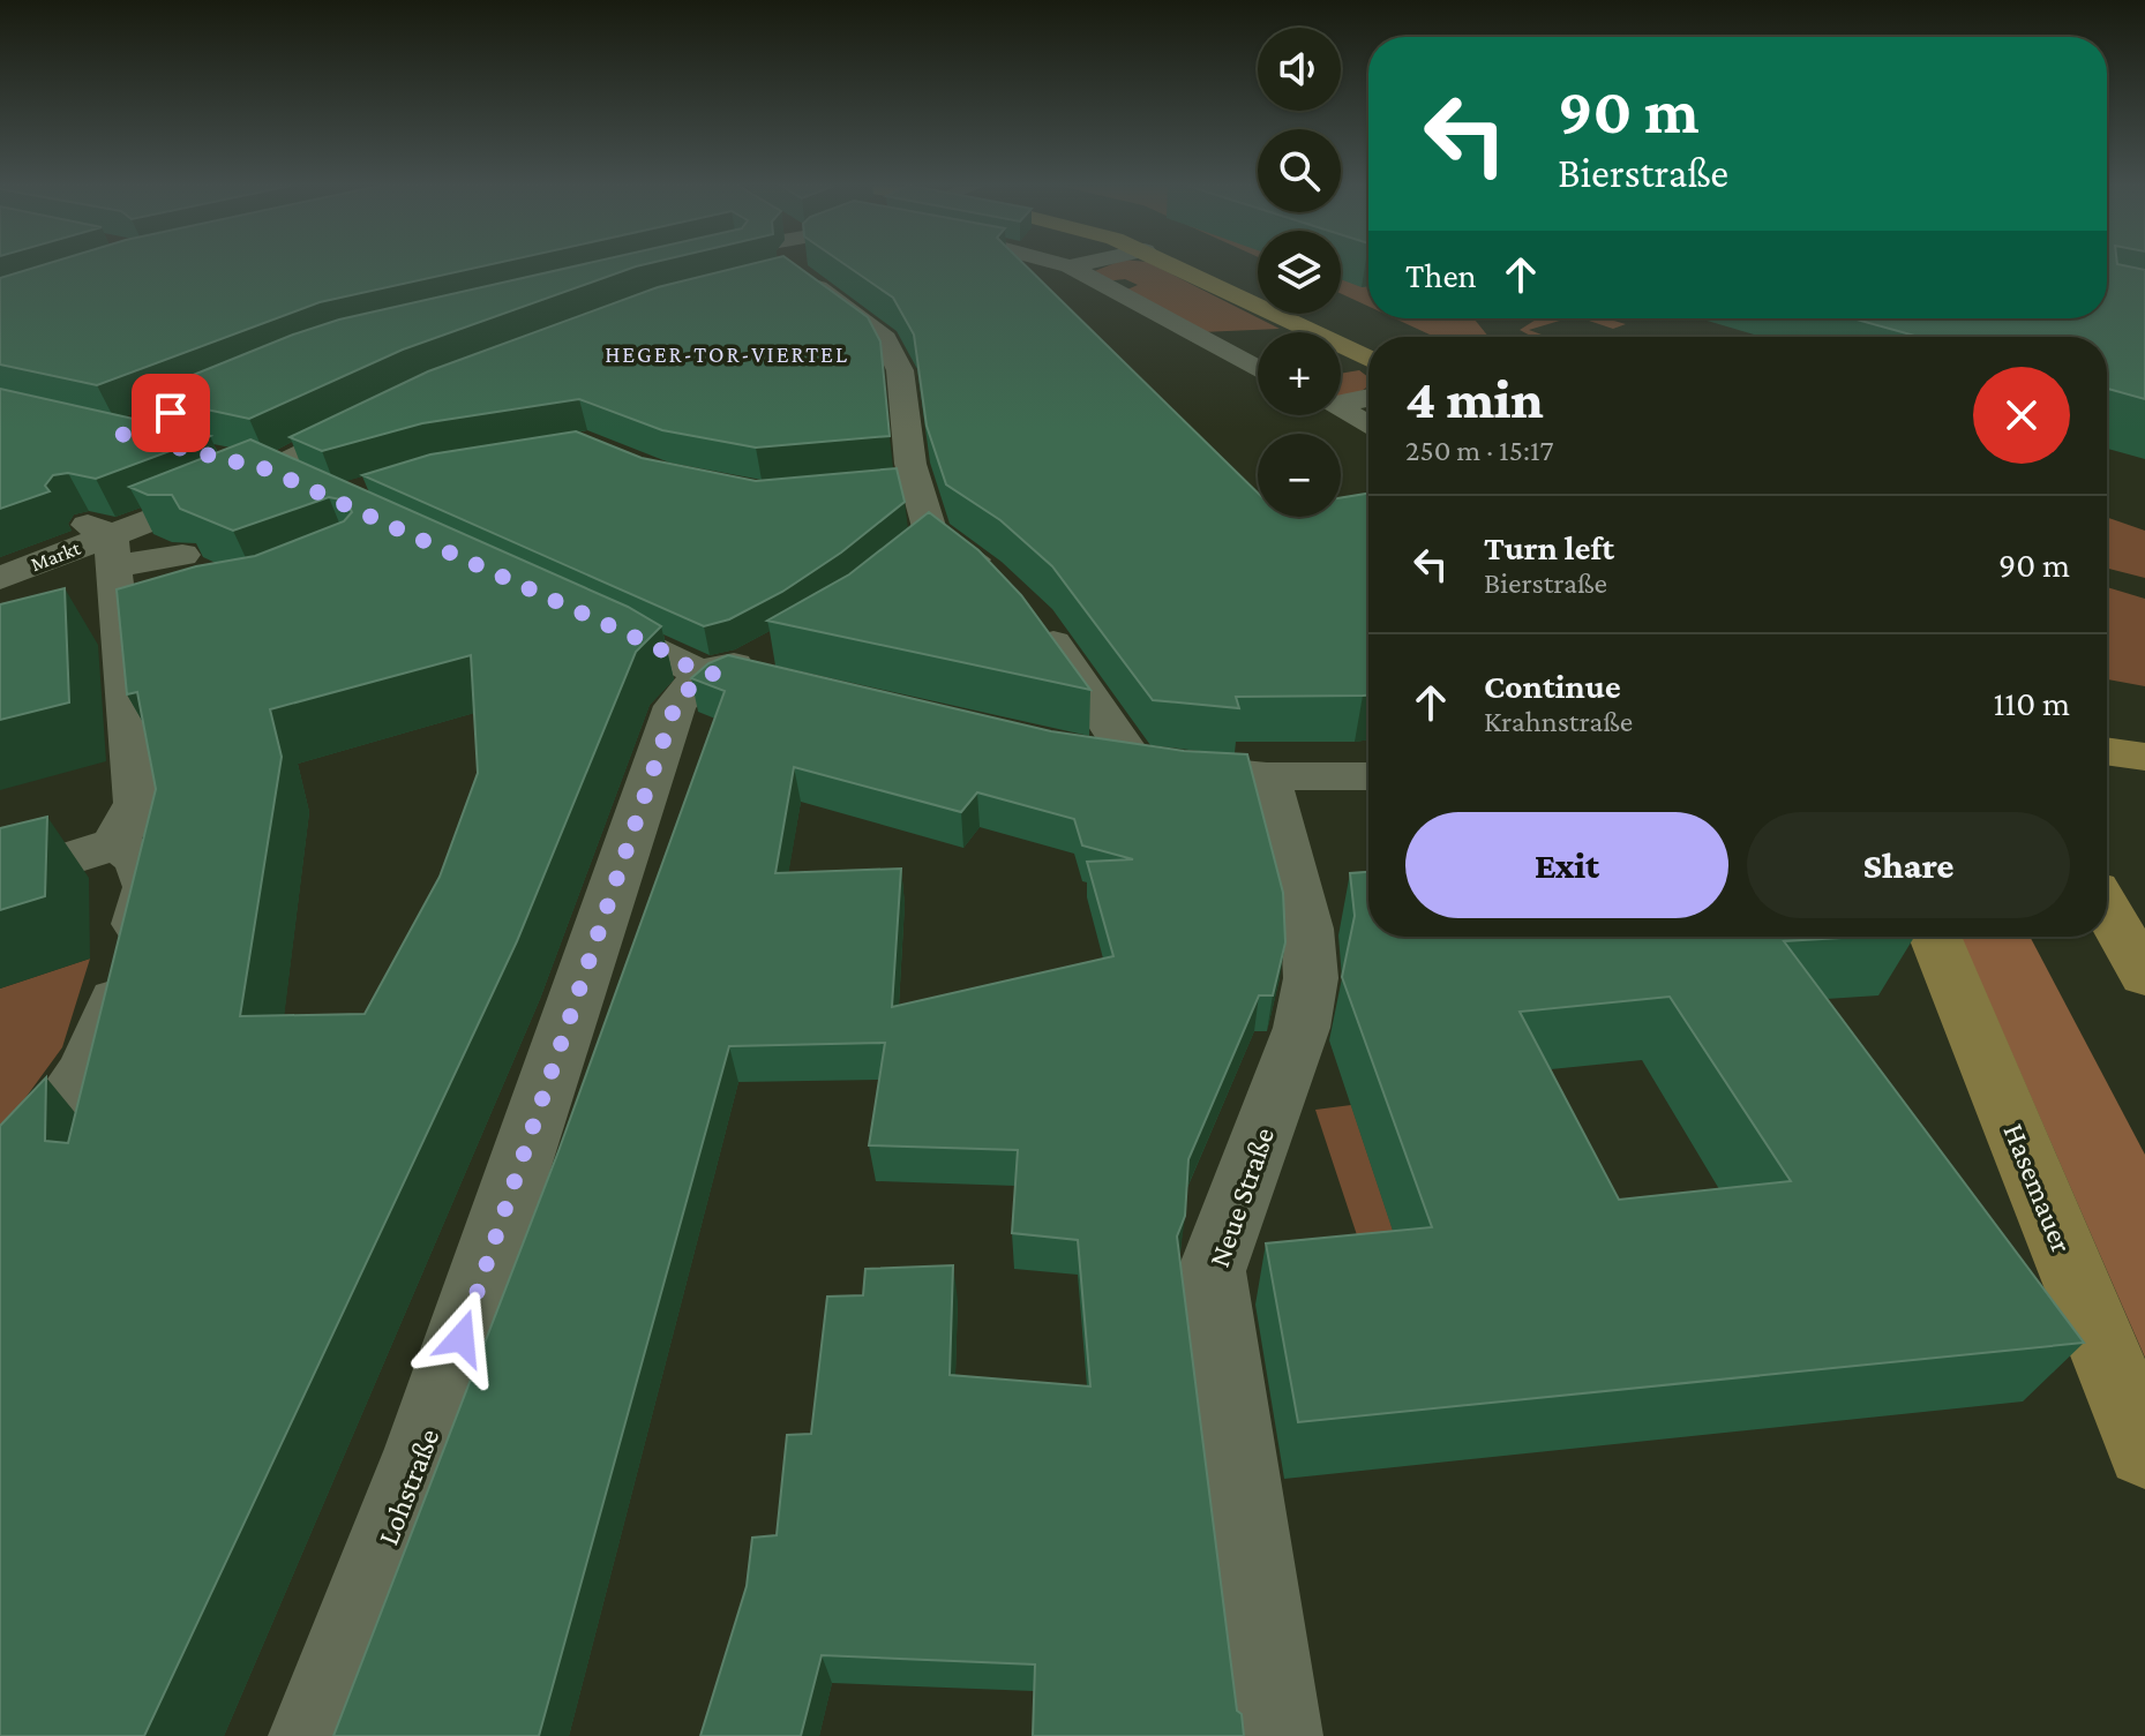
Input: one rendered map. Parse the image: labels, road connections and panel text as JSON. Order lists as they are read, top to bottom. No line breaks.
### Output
{"streets":{"main road":["Hasemauer"],"street":["Markt","Neue Straße","Lohstraße"]},"districts":["HEGER-TOR-VIERTEL"],"page":{"map_buttons":["+","−"],"turn":["90 m","Bierstraße"],"then":"Then","heading":["4 min","250 m · 15:17"],"list":[{"name":"Turn left","note":"Bierstraße","value":"90 m"},{"name":"Continue","note":"Krahnstraße","value":"110 m"}],"buttons":["Exit","Share"]}}
